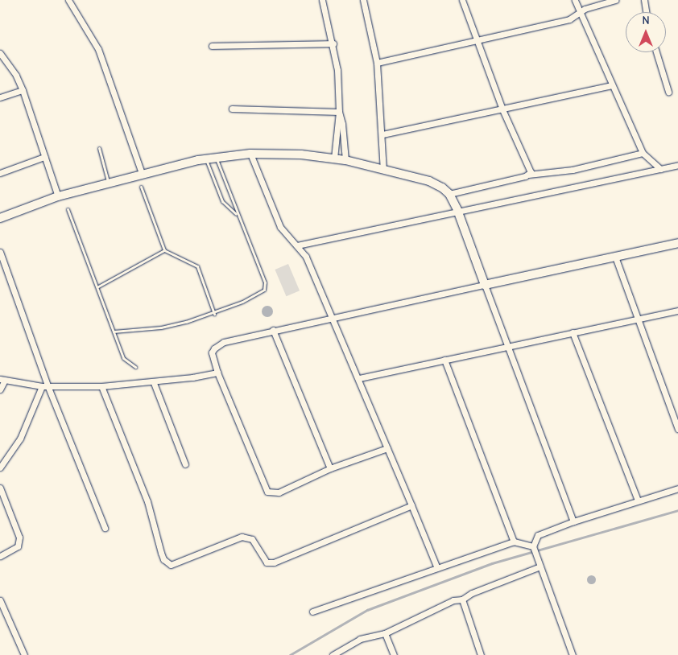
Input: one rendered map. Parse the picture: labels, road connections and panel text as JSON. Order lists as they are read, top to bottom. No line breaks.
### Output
{"north":"top"}
